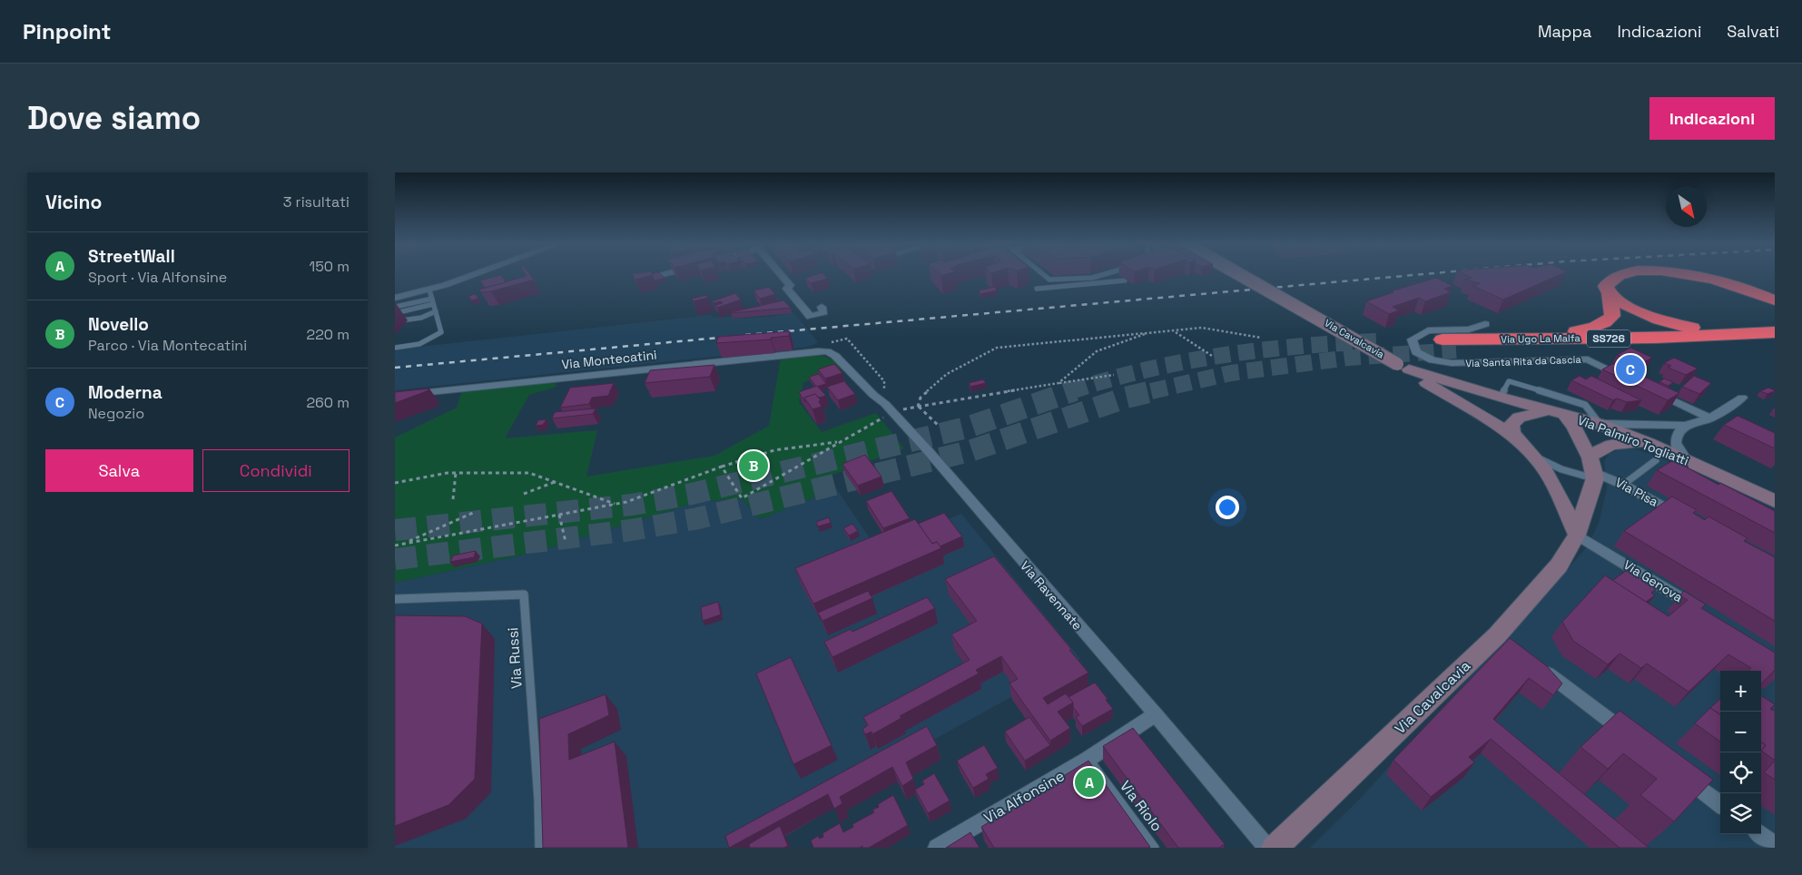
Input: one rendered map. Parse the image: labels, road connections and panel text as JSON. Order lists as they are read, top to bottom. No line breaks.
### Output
{"streets":{"highway":["Via Ugo La Malfa","SS726"],"street":["Via Cavalcavia","Via Montecatini","Via Santa Rita da Cascia","Via Palmiro Togliatti","Via Pisa","Via Genova","Via Ravennate","Via Alfonsine"],"lane":["Via Russi","Via Riolo"]},"crossings":[["Via Cavalcavia","Via Palmiro Togliatti"],["Via Cavalcavia","Via Pisa"],["Via Cavalcavia","Via Genova"],["Via Montecatini","Via Ravennate"],["Via Ravennate","Via Alfonsine"],["Via Alfonsine","Via Riolo"]],"north":"bottom right","page":{"header":"Pinpoint","nav":["Mappa","Indicazioni","Salvati"],"buttons":["Indicazioni",["Salva","Condividi"]],"title":"Dove siamo","heading":["Vicino","3 risultati"],"list":[{"mark":"A","name":"StreetWall","note":"Sport · Via Alfonsine","value":"150 m"},{"mark":"B","name":"Novello","note":"Parco · Via Montecatini","value":"220 m"},{"mark":"C","name":"Moderna","note":"Negozio","value":"260 m"}],"pins":["C","B","A"],"map_buttons":["+","−"]}}
